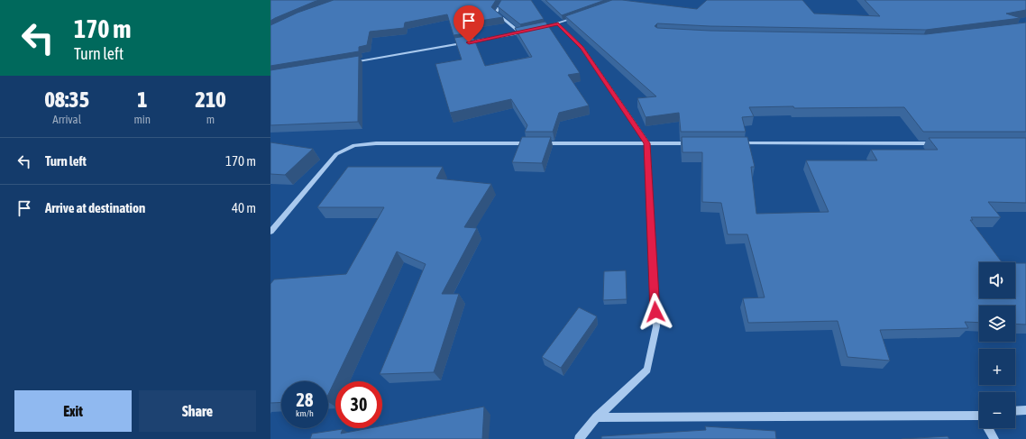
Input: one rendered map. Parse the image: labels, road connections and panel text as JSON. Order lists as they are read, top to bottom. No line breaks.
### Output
{"page":{"turn":["170 m","Turn left"],"eta":["08:35","Arrival","1","min","210","m"],"list":[{"name":"Turn left","value":"170 m"},{"name":"Arrive at destination","value":"40 m"}],"map_buttons":["+","−"],"speed":"28 km/h","limit":"30","buttons":["Exit","Share"]}}
